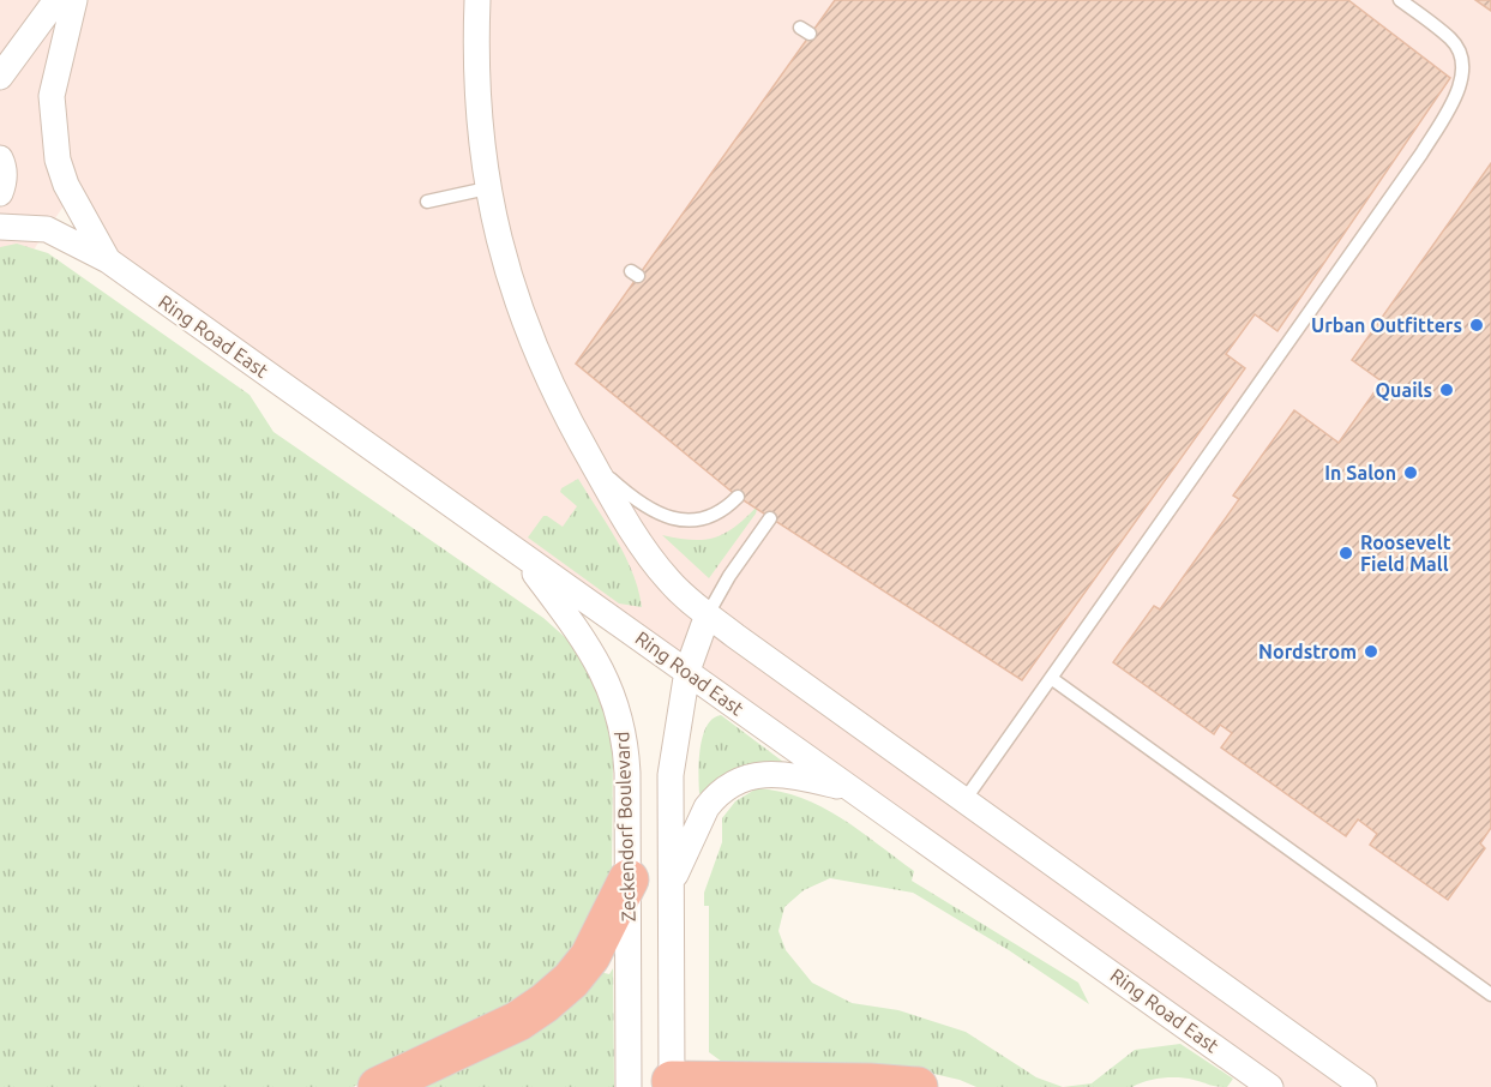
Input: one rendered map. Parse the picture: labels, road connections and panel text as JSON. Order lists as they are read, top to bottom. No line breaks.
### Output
{"streets":{"street":["Ring Road East","Zeckendorf Boulevard"]},"crossings":[["Ring Road East","Zeckendorf Boulevard"]],"places":["Urban Outfitters","Quails","In Salon","Roosevelt Field Mall","Nordstrom"]}
